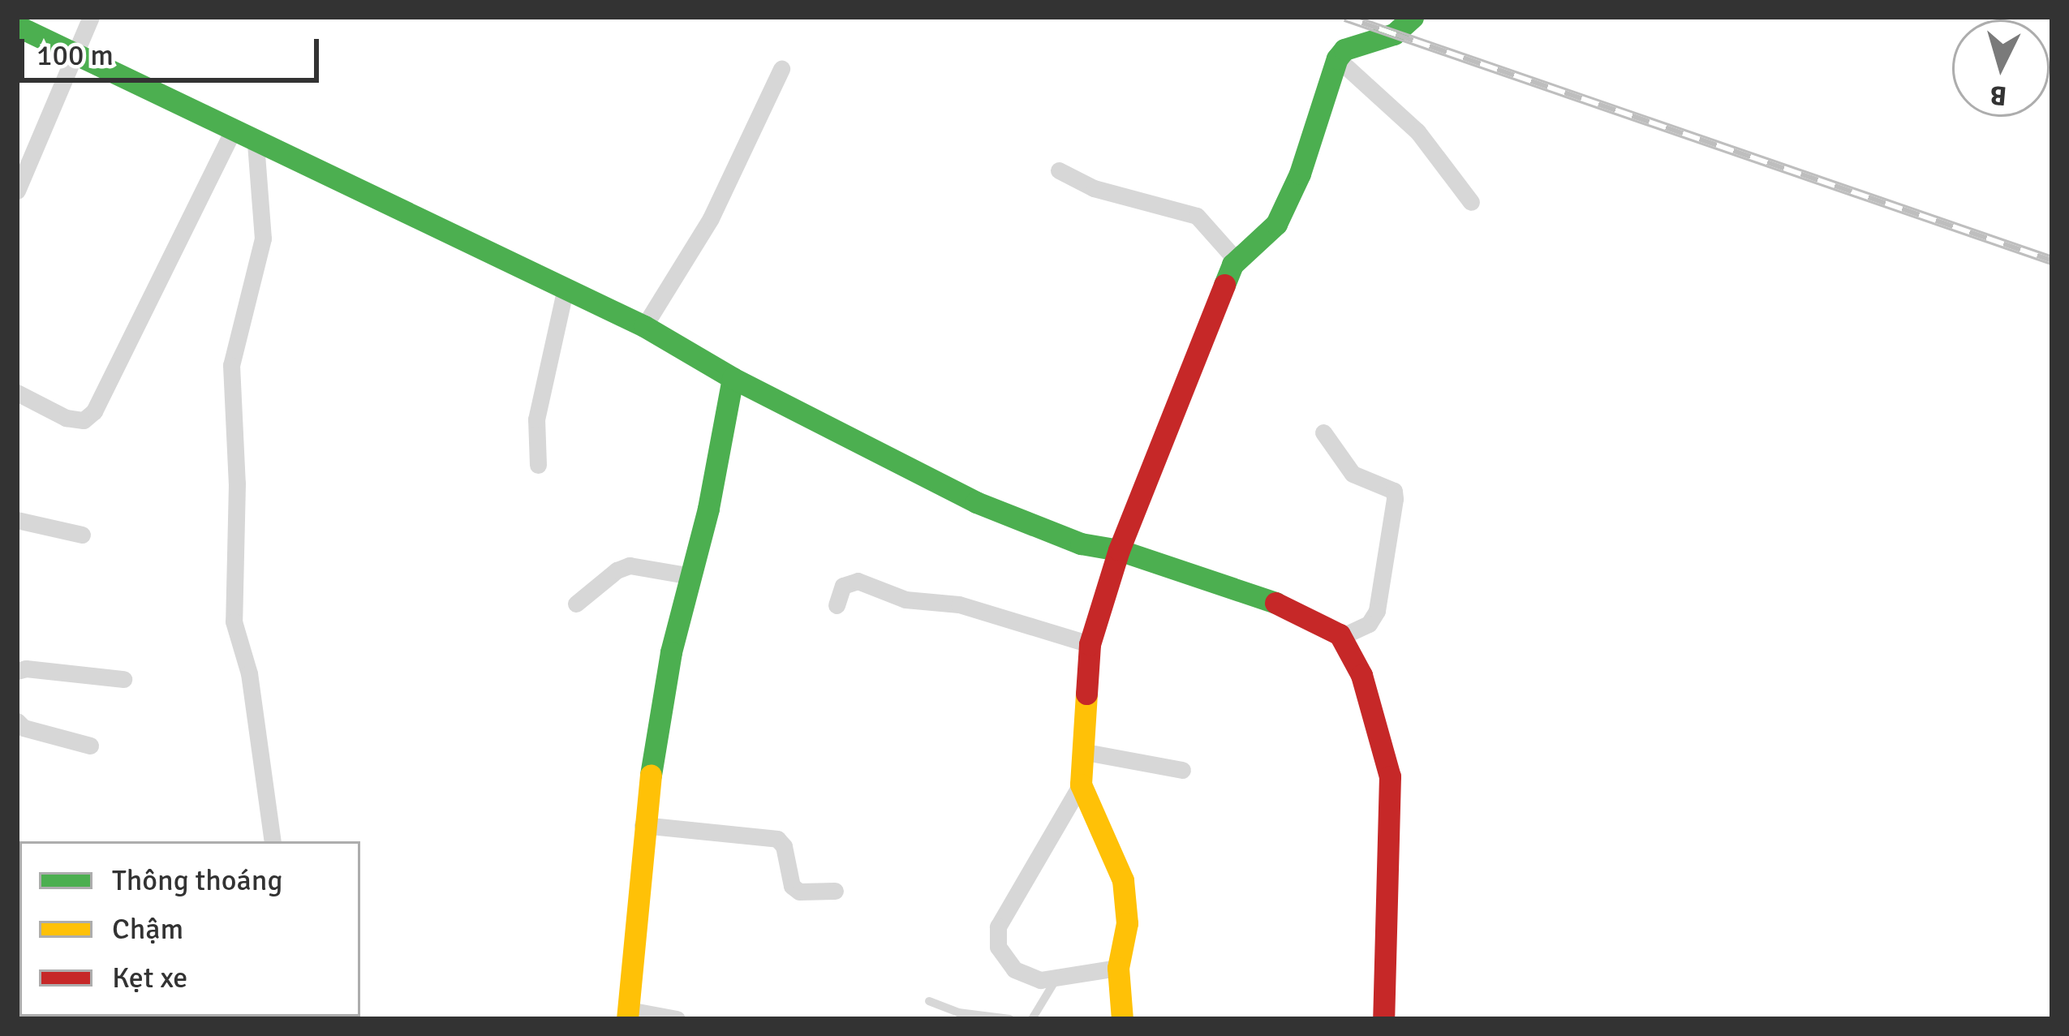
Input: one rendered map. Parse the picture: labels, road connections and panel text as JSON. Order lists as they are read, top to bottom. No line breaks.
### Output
{"legend":["Thông thoáng","Chậm","Kẹt xe"],"scale_bar":"100 m","north":"bottom"}
